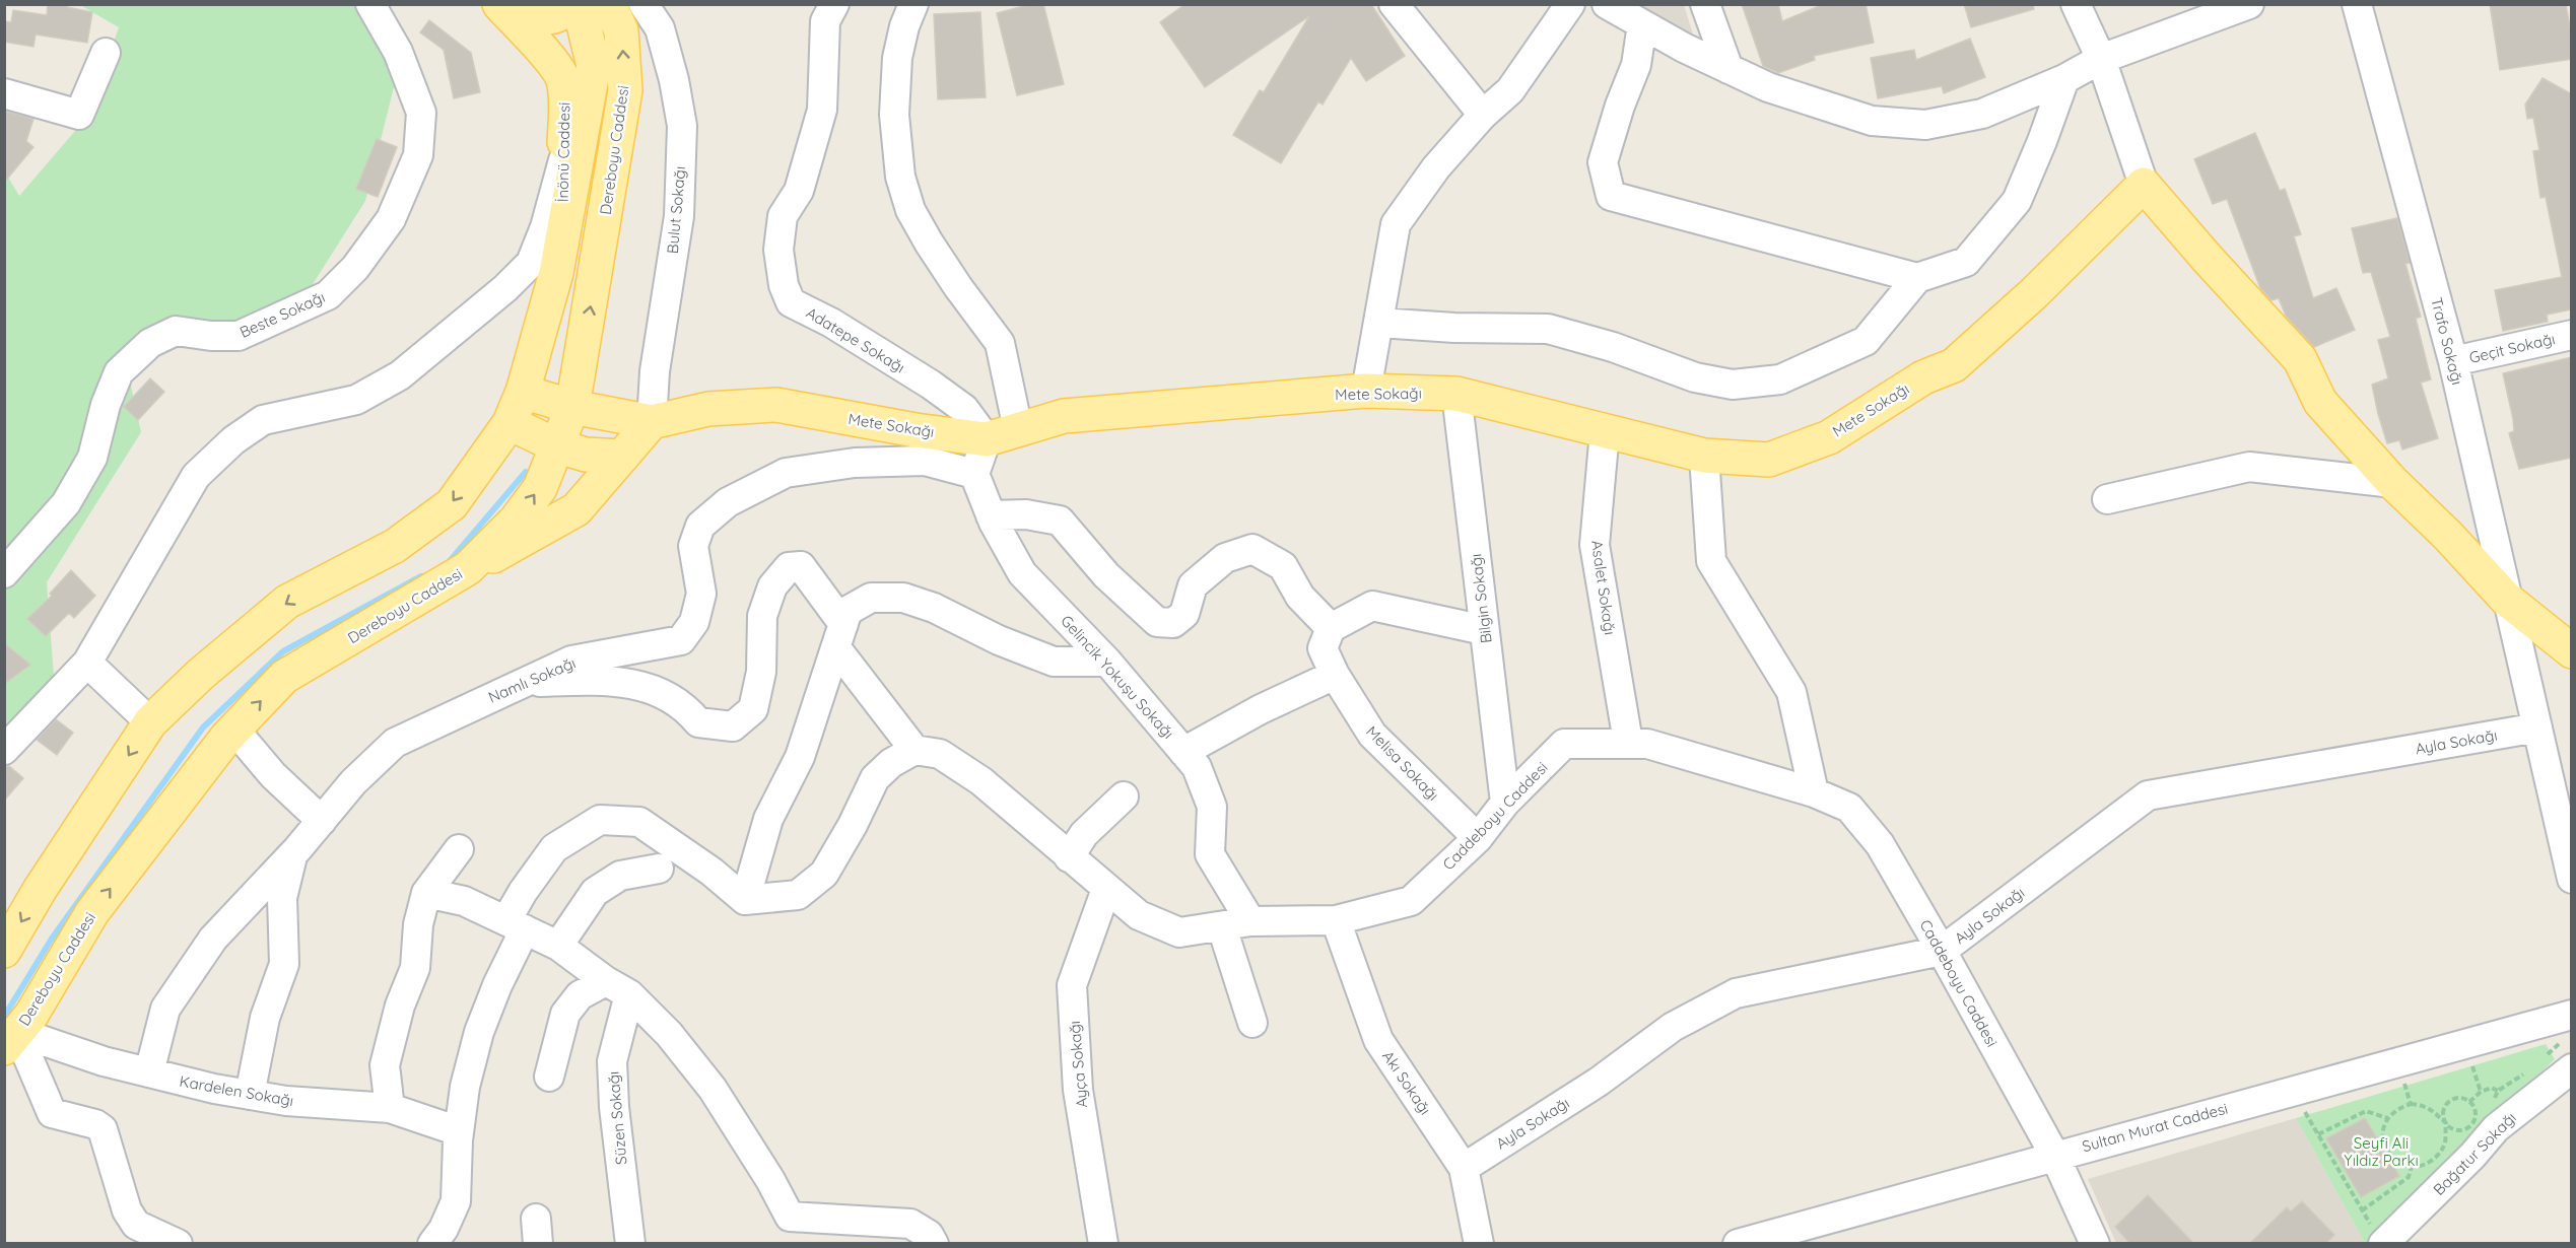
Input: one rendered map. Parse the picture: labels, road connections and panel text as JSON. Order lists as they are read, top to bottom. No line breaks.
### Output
{"streets":{"main road":["Dereboyu Caddesi","İnönü Caddesi","Mete Sokağı"],"street":["Bulut Sokağı","Beste Sokağı","Adatepe Sokağı","Trafo Sokağı","Geçit Sokağı","Asalet Sokağı","Bilgin Sokağı","Gelincik Yokuşu Sokağı","Namlı Sokağı","Ayla Sokağı","Melisa Sokağı","Caddeboyu Caddesi","Ayça Sokağı","Akı Sokağı","Kardelen Sokağı","Süzen Sokağı","Sultan Murat Caddesi","Bağatur Sokağı"]},"crossings":[["Dereboyu Caddesi","Mete Sokağı"],["Dereboyu Caddesi","Kardelen Sokağı"],["Bulut Sokağı","Mete Sokağı"],["Adatepe Sokağı","Mete Sokağı"],["Trafo Sokağı","Geçit Sokağı"],["Trafo Sokağı","Ayla Sokağı"],["Mete Sokağı","Asalet Sokağı"],["Mete Sokağı","Bilgin Sokağı"],["Asalet Sokağı","Caddeboyu Caddesi"],["Bilgin Sokağı","Caddeboyu Caddesi"],["Gelincik Yokuşu Sokağı","Namlı Sokağı"],["Gelincik Yokuşu Sokağı","Caddeboyu Caddesi"],["Namlı Sokağı","Kardelen Sokağı"],["Ayla Sokağı","Caddeboyu Caddesi"],["Ayla Sokağı","Akı Sokağı"],["Melisa Sokağı","Caddeboyu Caddesi"],["Caddeboyu Caddesi","Ayça Sokağı"],["Caddeboyu Caddesi","Akı Sokağı"],["Caddeboyu Caddesi","Sultan Murat Caddesi"]],"parks":["Seyfi Ali Yıldız Parkı"]}
